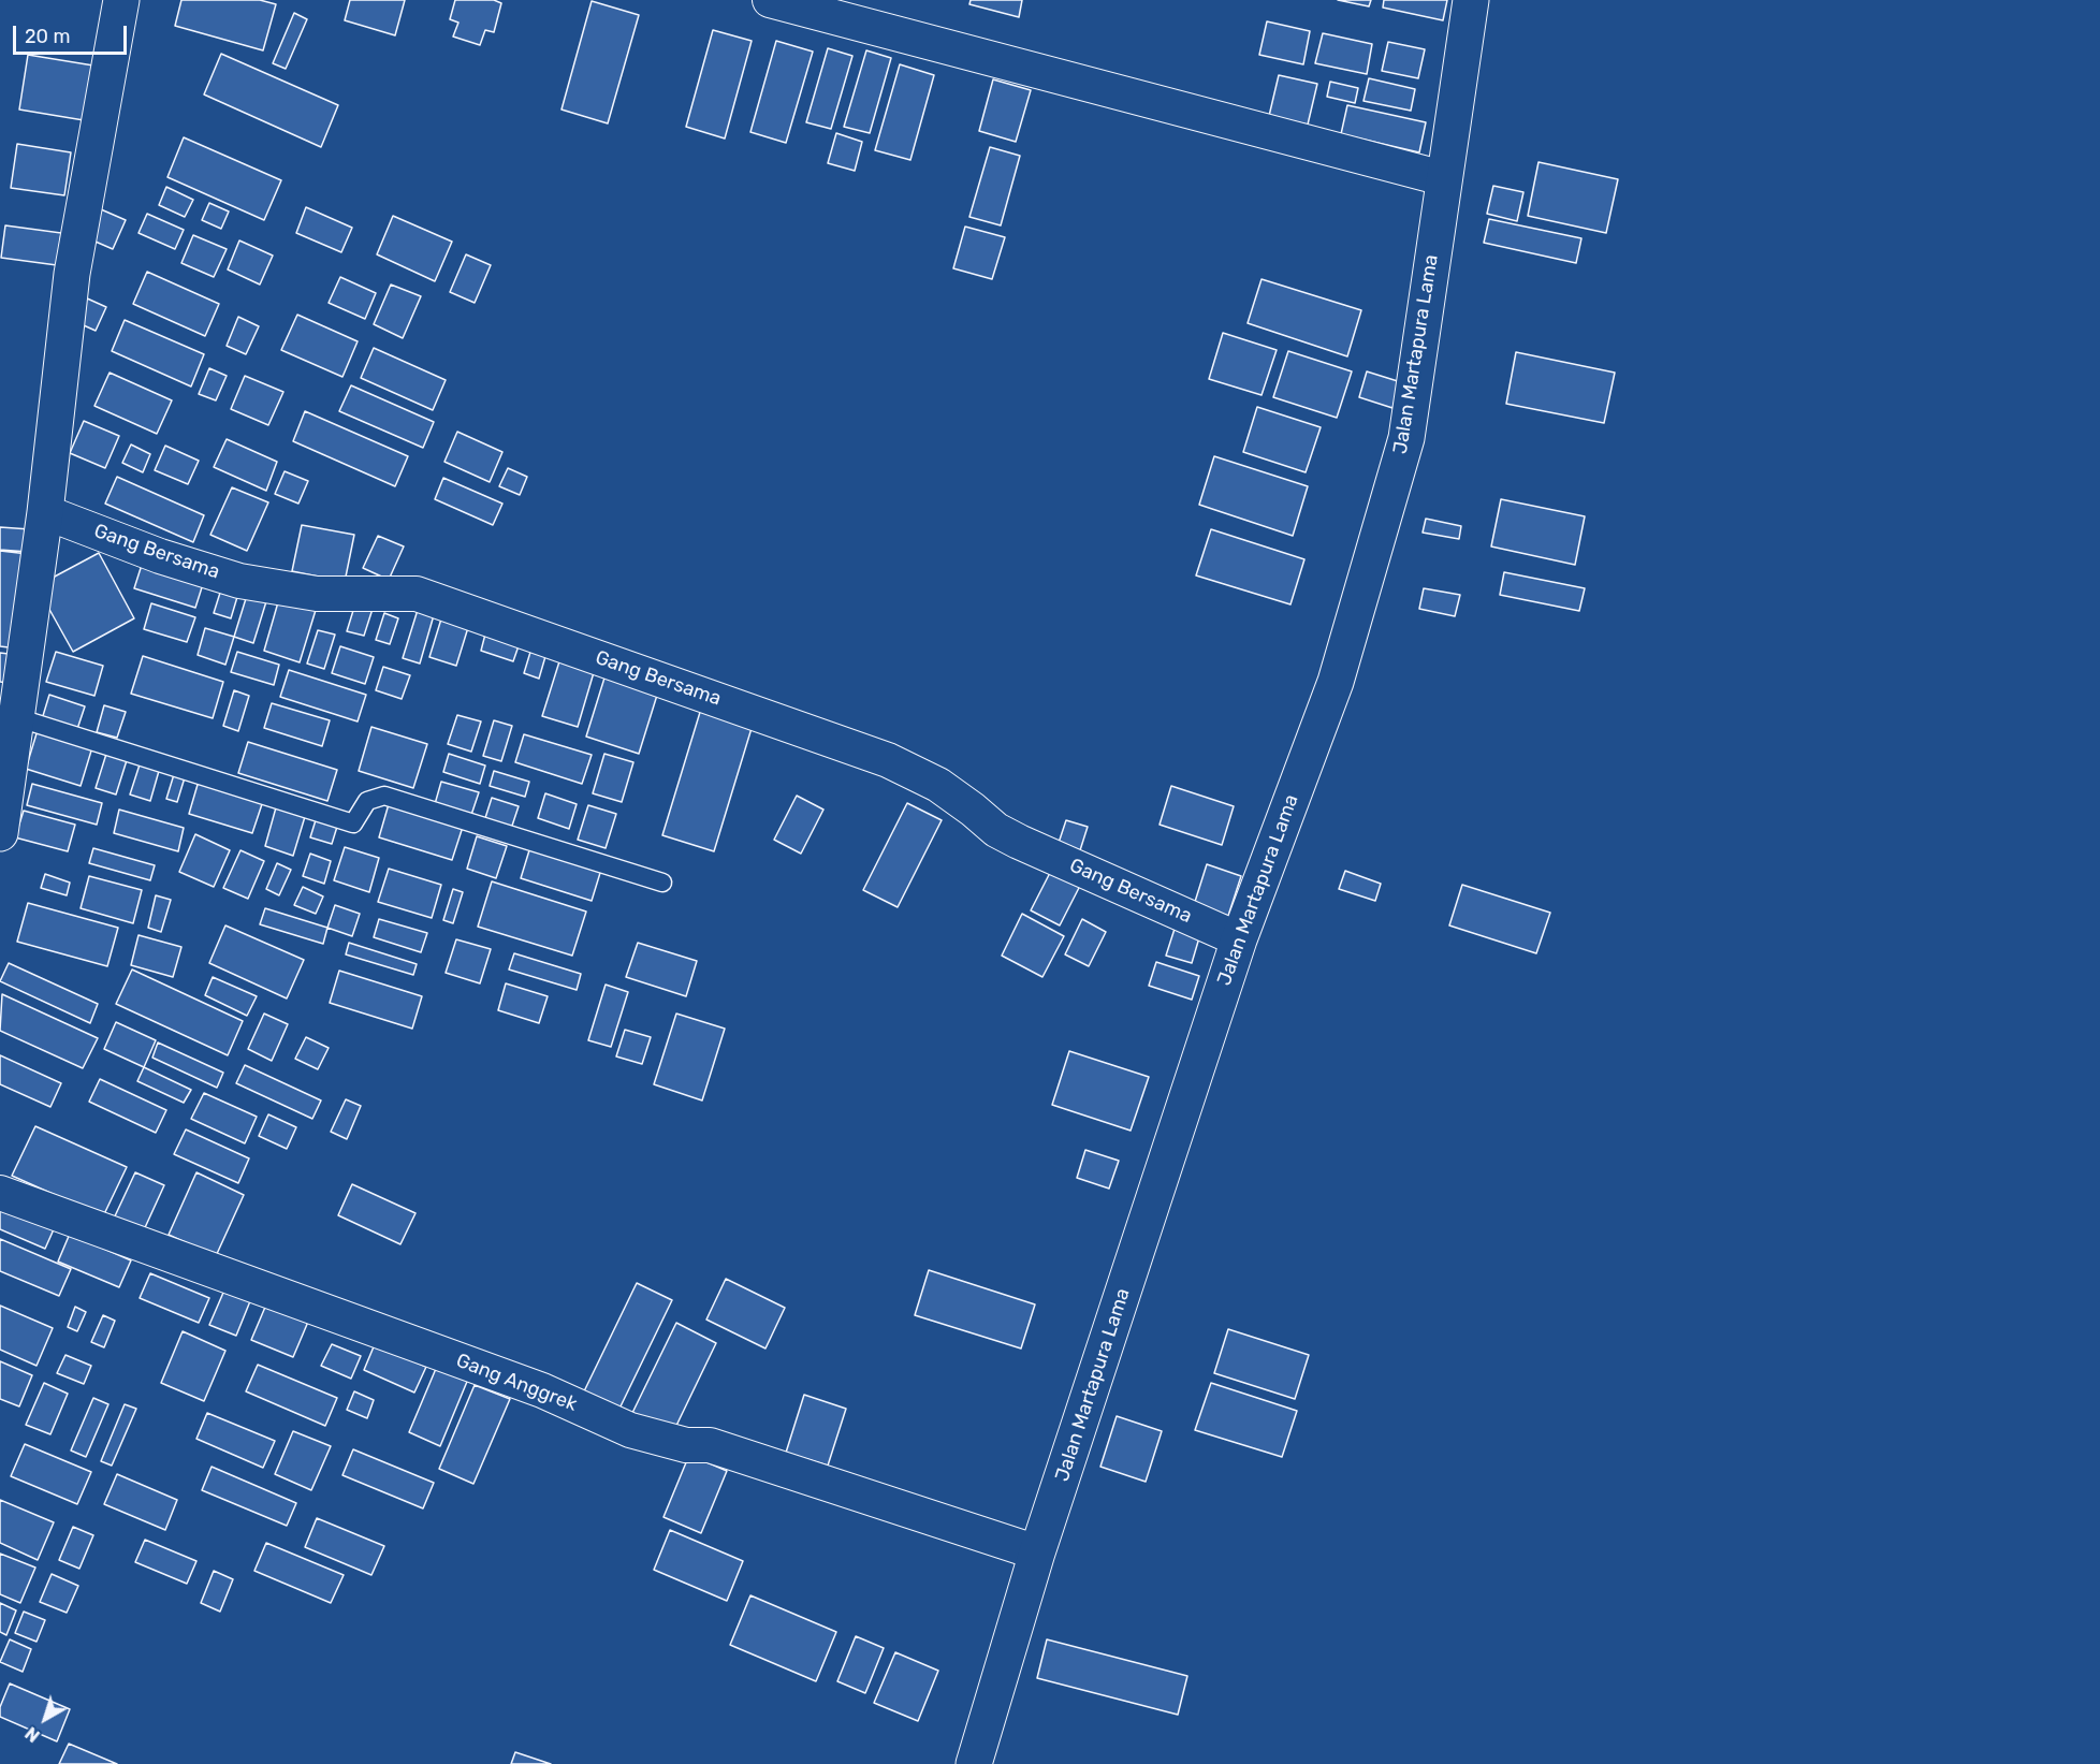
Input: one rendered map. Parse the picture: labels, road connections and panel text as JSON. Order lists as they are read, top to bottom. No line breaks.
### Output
{"streets":{"main road":["Jalan Martapura Lama"],"street":["Gang Bersama","Gang Anggrek"]},"crossings":[["Jalan Martapura Lama","Gang Bersama"],["Jalan Martapura Lama","Gang Anggrek"]],"scale_bar":"20 m","north":"bottom left"}
